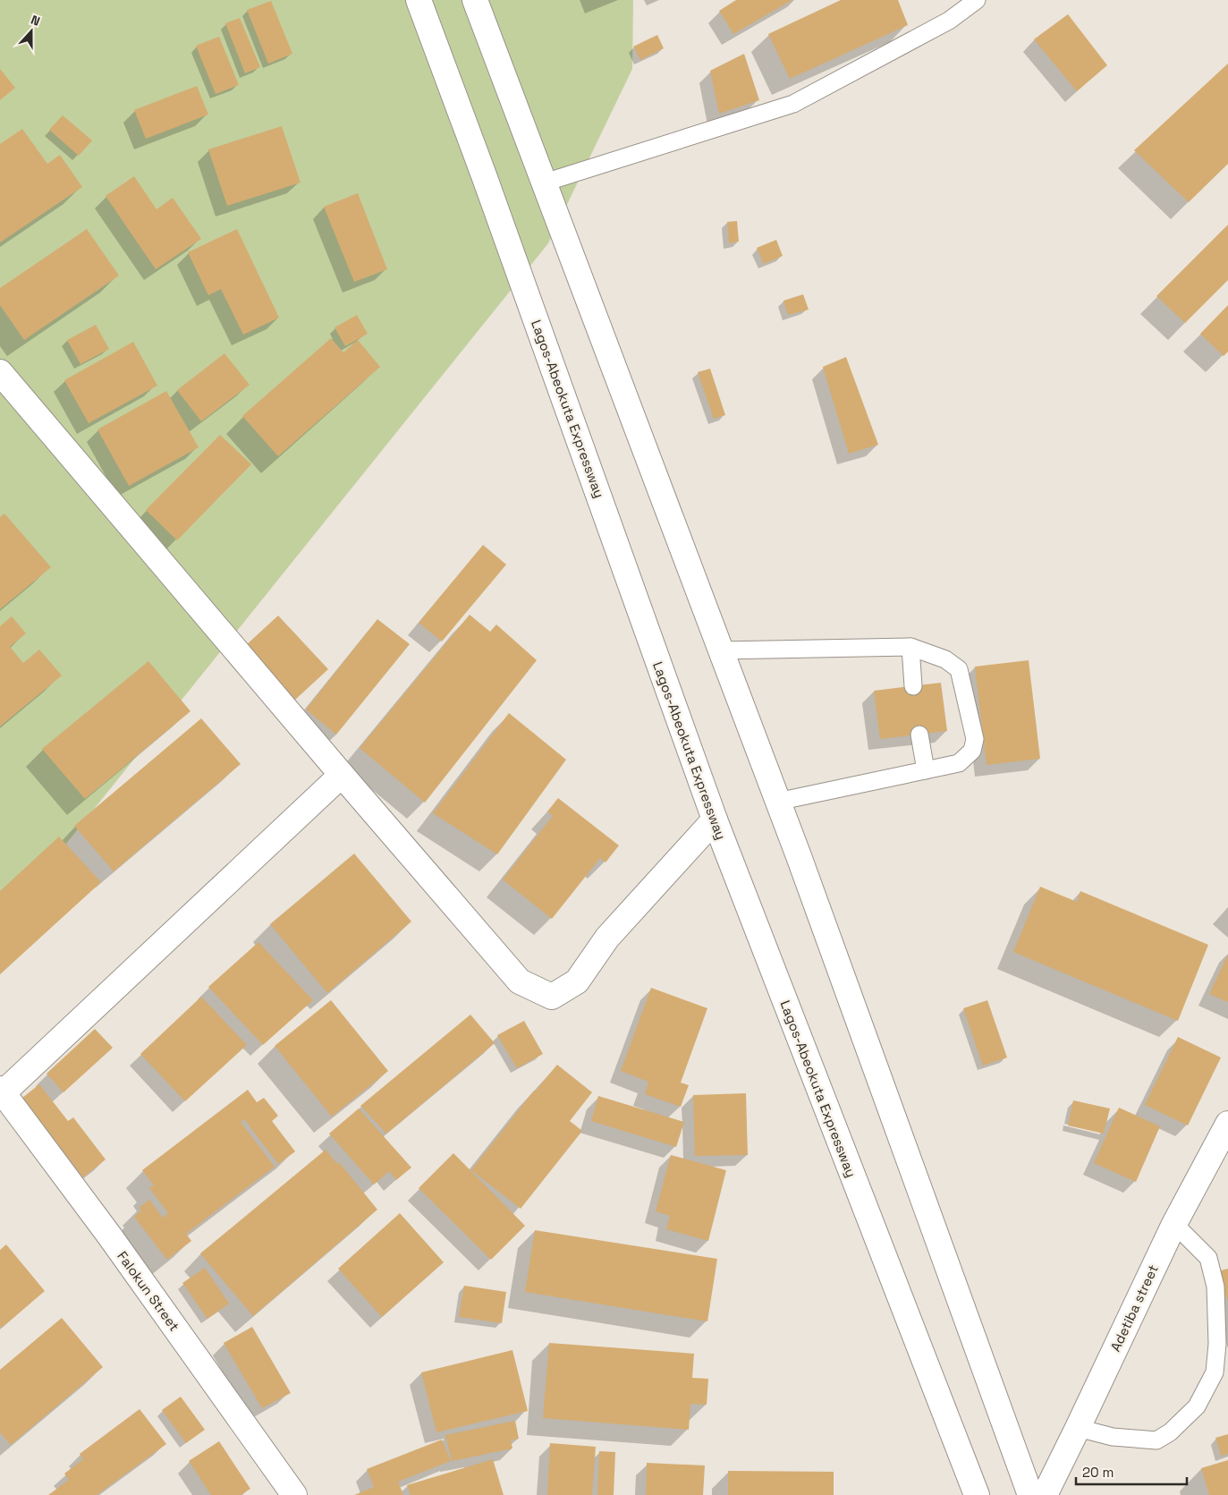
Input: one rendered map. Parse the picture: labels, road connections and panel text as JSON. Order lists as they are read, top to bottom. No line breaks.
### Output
{"streets":{"main road":["Lagos-Abeokuta Expressway","Falokun Street","Adetiba street"]},"scale_bar":"20 m","north":"top"}
